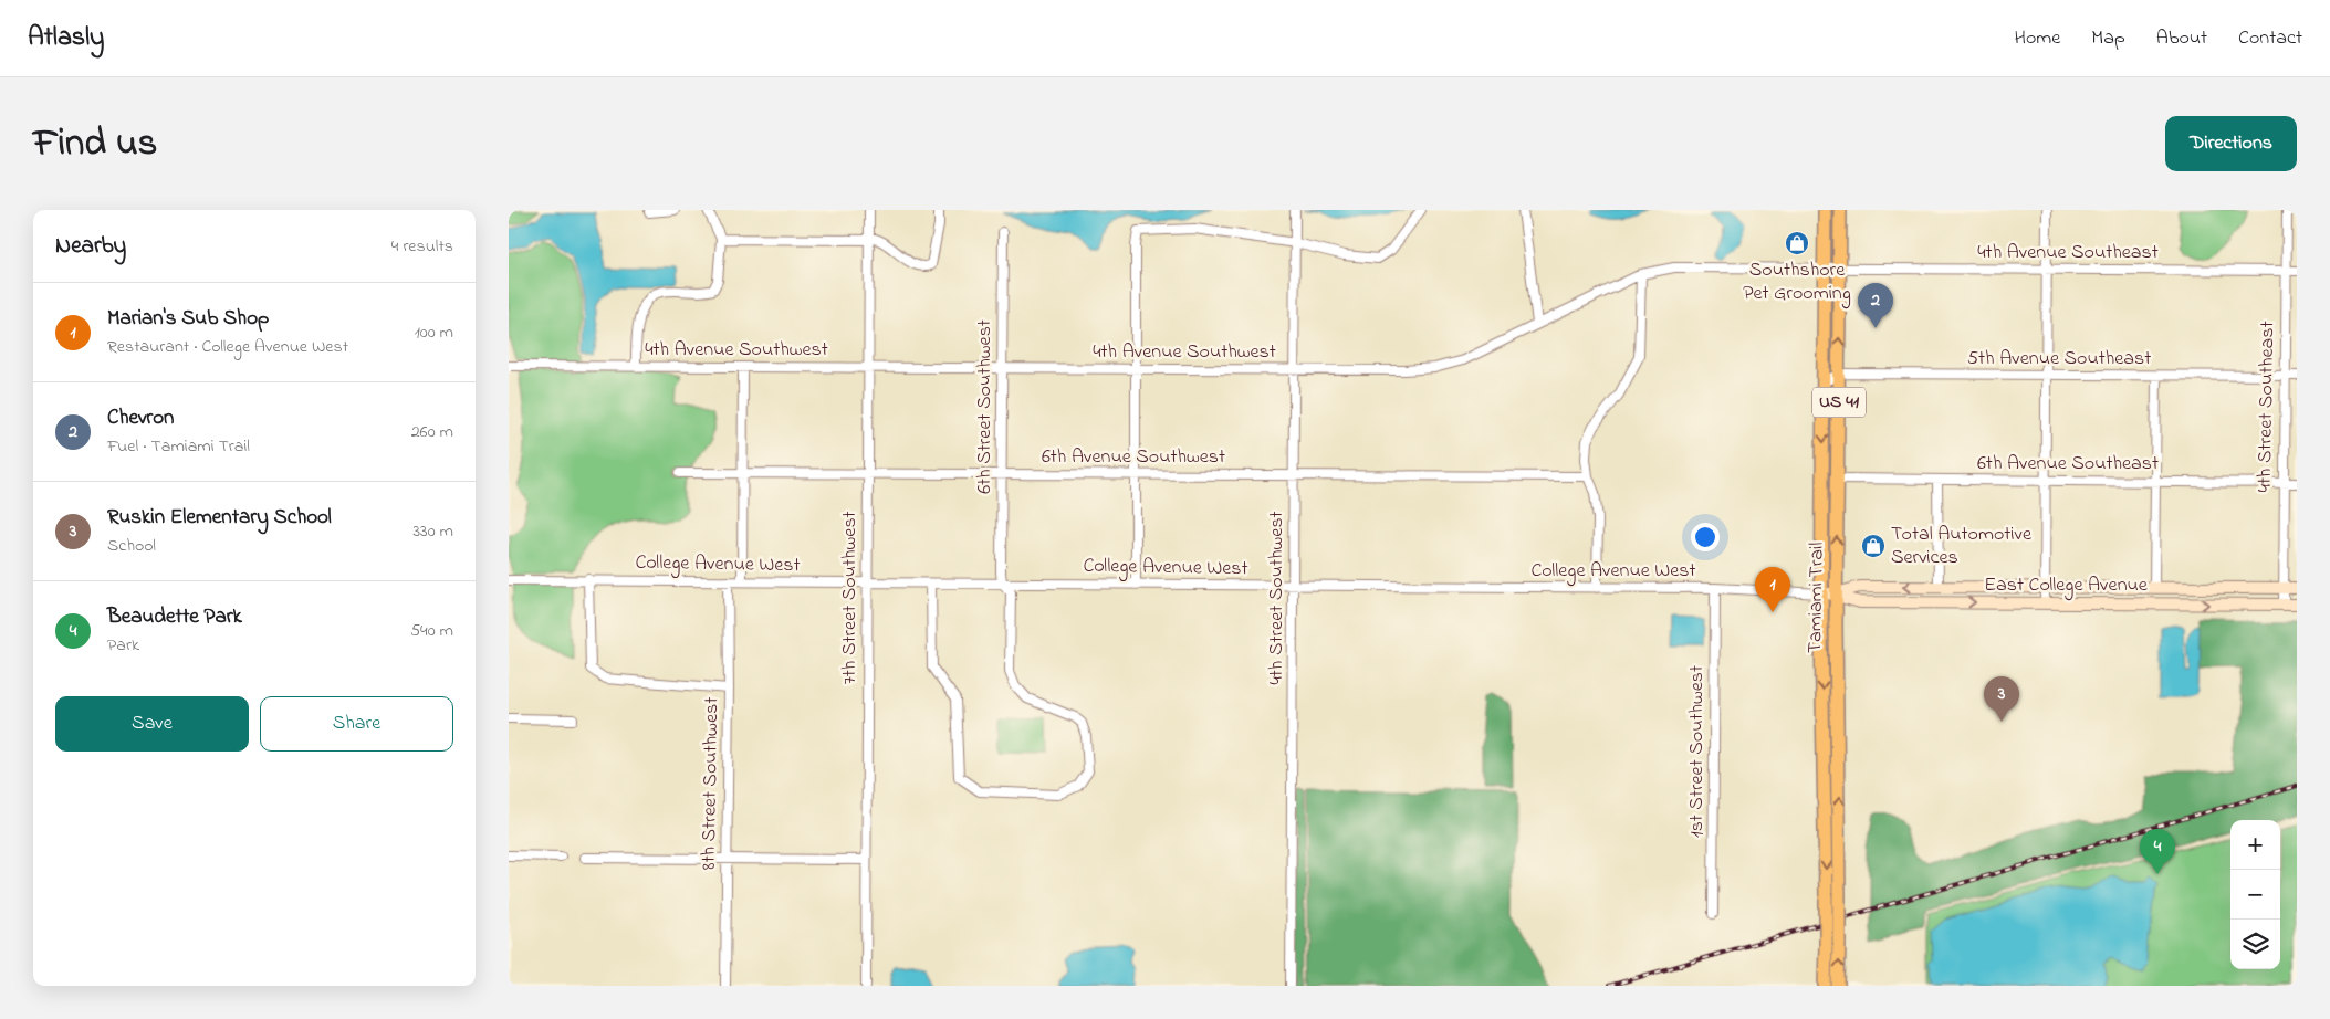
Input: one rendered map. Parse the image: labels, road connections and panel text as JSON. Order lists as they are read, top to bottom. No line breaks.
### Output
{"streets":{"main road":["US 41","East College Avenue","Tamiami Trail"],"street":["4th Avenue Southeast","4th Avenue Southwest","5th Avenue Southeast","6th Street Southwest","4th Street Southeast","6th Avenue Southwest","6th Avenue Southeast","College Avenue West","7th Street Southwest","4th Street Southwest","1st Street Southwest","8th Street Southwest"]},"crossings":[["4th Avenue Southeast","4th Avenue Southwest"],["4th Avenue Southeast","4th Street Southeast"],["4th Avenue Southeast","Tamiami Trail"],["4th Avenue Southwest","6th Street Southwest"],["4th Avenue Southwest","7th Street Southwest"],["4th Avenue Southwest","4th Street Southwest"],["4th Avenue Southwest","Tamiami Trail"],["5th Avenue Southeast","4th Street Southeast"],["5th Avenue Southeast","Tamiami Trail"],["6th Street Southwest","6th Avenue Southwest"],["6th Street Southwest","College Avenue West"],["4th Street Southeast","6th Avenue Southeast"],["4th Street Southeast","East College Avenue"],["6th Avenue Southwest","7th Street Southwest"],["6th Avenue Southwest","4th Street Southwest"],["6th Avenue Southeast","Tamiami Trail"],["College Avenue West","East College Avenue"],["College Avenue West","7th Street Southwest"],["College Avenue West","4th Street Southwest"],["College Avenue West","Tamiami Trail"],["College Avenue West","1st Street Southwest"],["College Avenue West","8th Street Southwest"],["East College Avenue","Tamiami Trail"]],"places":{"shop":["Southshore Pet Grooming","Total Automotive Services"]},"page":{"header":"Atlasly","nav":["Home","Map","About","Contact"],"title":"Find us","buttons":["Directions",["Save","Share"]],"heading":["Nearby","4 results"],"list":[{"mark":"1","name":"Marian's Sub Shop","note":"Restaurant · College Avenue West","value":"100 m"},{"mark":"2","name":"Chevron","note":"Fuel · Tamiami Trail","value":"260 m"},{"mark":"3","name":"Ruskin Elementary School","note":"School","value":"330 m"},{"mark":"4","name":"Beaudette Park","note":"Park","value":"540 m"}],"pins":["2","1","3","4"],"map_buttons":["+","−"]}}
